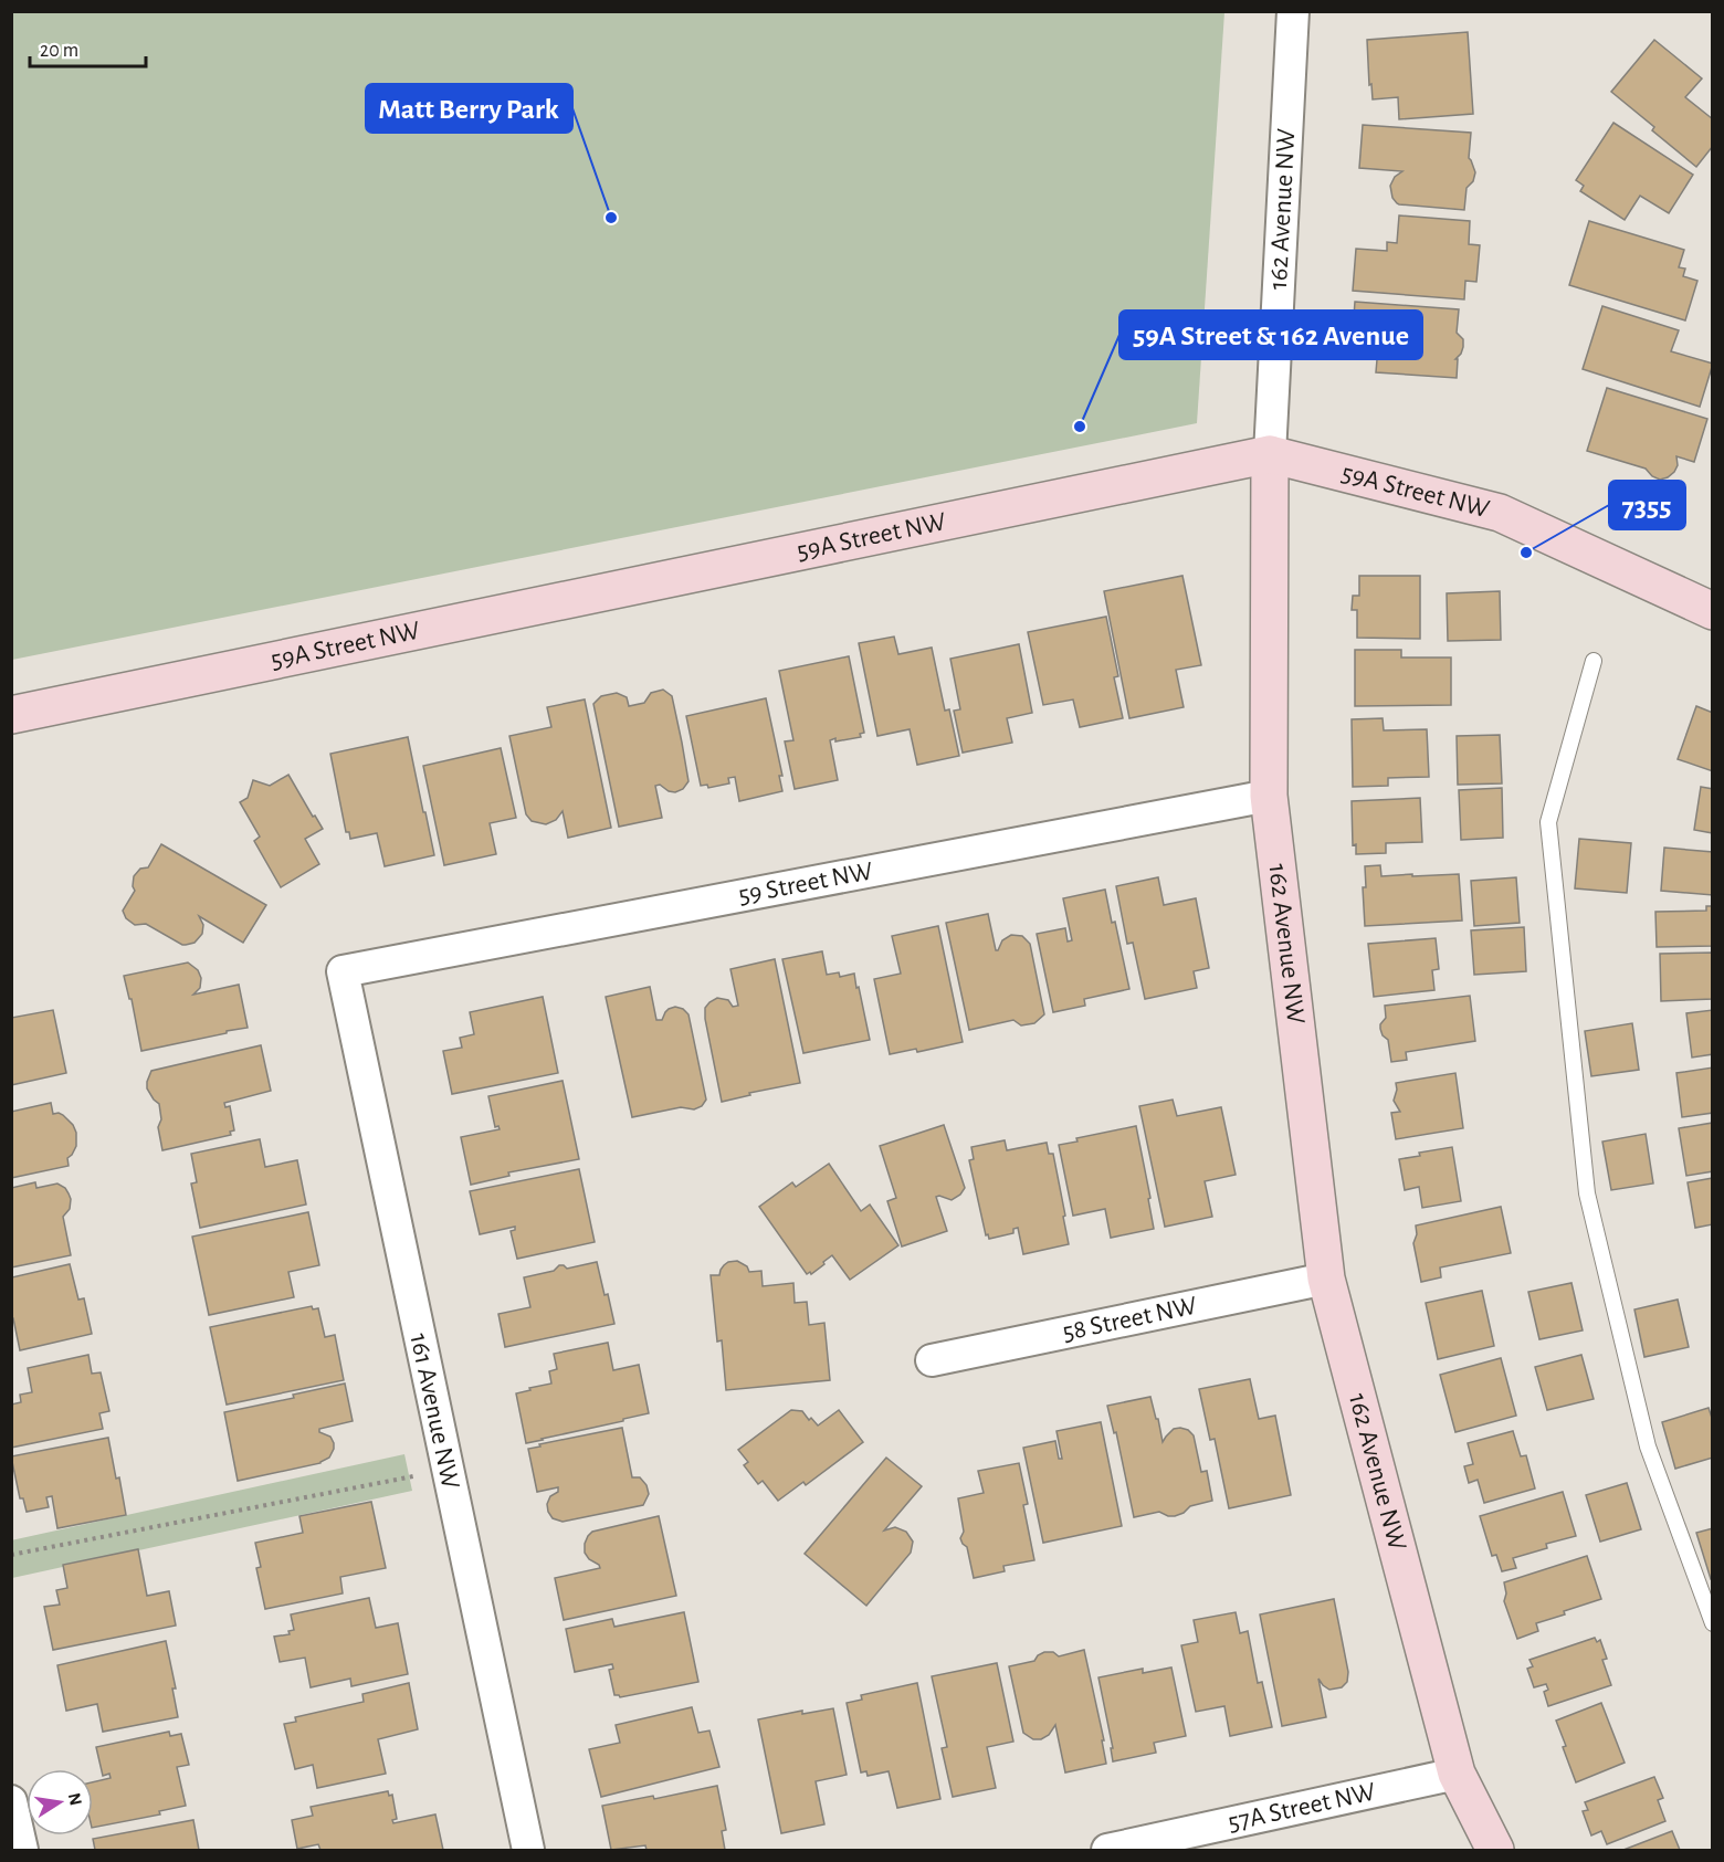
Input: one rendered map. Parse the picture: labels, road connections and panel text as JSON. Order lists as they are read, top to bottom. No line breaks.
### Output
{"streets":{"street":["162 Avenue NW","59A Street NW","59 Street NW","58 Street NW","161 Avenue NW","57A Street NW"]},"crossings":[["162 Avenue NW","59A Street NW"],["162 Avenue NW","59 Street NW"],["162 Avenue NW","58 Street NW"],["162 Avenue NW","57A Street NW"],["59 Street NW","161 Avenue NW"]],"places":["Matt Berry Park","59A Street & 162 Avenue","7355"],"scale_bar":"20 m","north":"right"}
